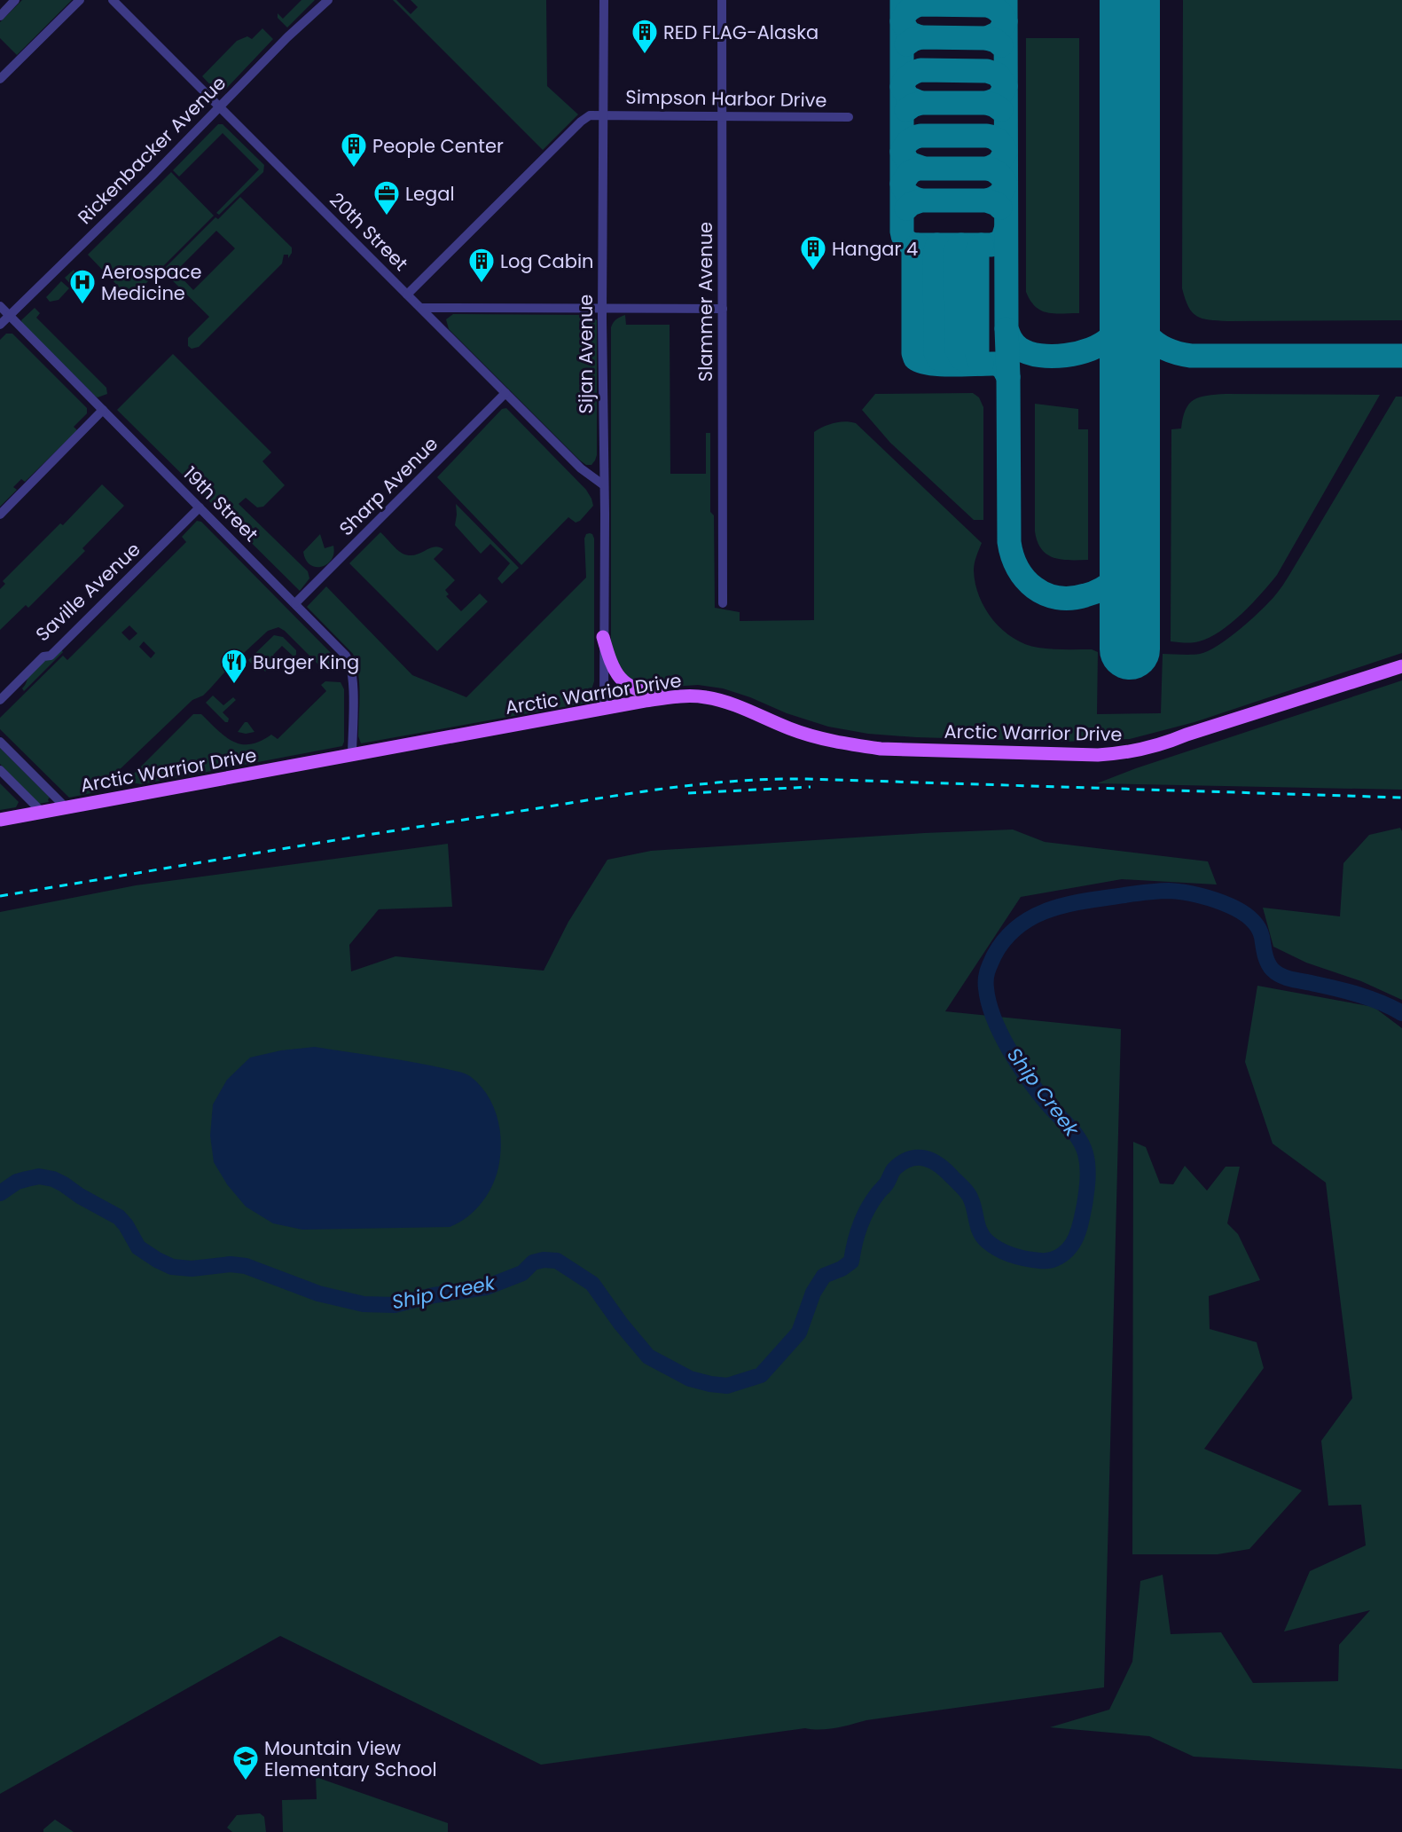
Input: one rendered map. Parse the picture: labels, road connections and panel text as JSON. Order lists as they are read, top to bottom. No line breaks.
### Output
{"streets":{"main road":["Arctic Warrior Drive"],"street":["Simpson Harbor Drive","Rickenbacker Avenue","20th Street","Slammer Avenue","Sijan Avenue","Sharp Avenue","19th Street","Saville Avenue"]},"crossings":[["Simpson Harbor Drive","Slammer Avenue"],["Simpson Harbor Drive","Sijan Avenue"],["Rickenbacker Avenue","20th Street"],["Rickenbacker Avenue","19th Street"],["20th Street","Sijan Avenue"],["20th Street","Sharp Avenue"],["Sijan Avenue","Arctic Warrior Drive"],["Sharp Avenue","19th Street"],["19th Street","Saville Avenue"],["19th Street","Arctic Warrior Drive"]],"water":["Ship Creek"],"places":{"building":["RED FLAG-Alaska","People Center","Hangar 4","Log Cabin"],"office":["Legal"],"hospital":["Aerospace Medicine"],"restaurant":["Burger King"],"school or university":["Mountain View Elementary School"]}}
